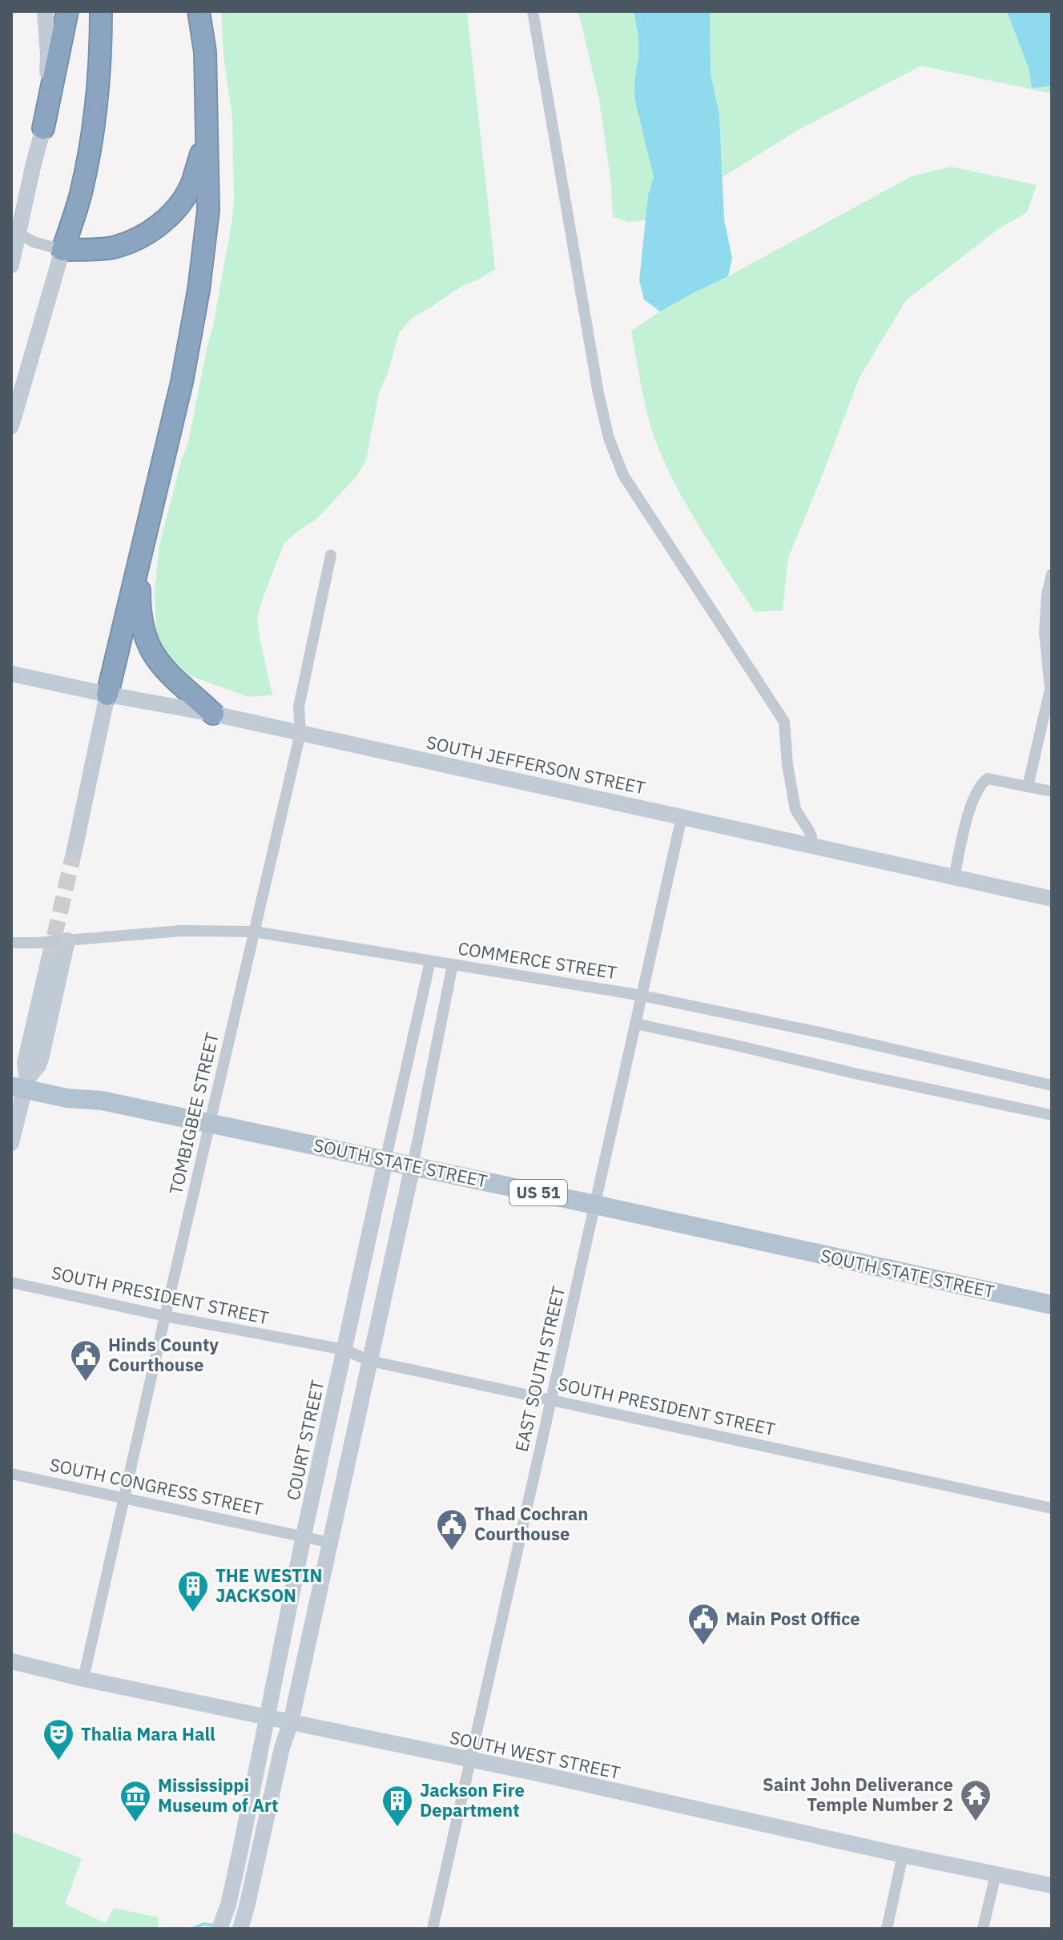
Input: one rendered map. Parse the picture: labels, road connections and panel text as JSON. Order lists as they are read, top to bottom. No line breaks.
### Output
{"streets":{"main road":["SOUTH STATE STREET","US 51"],"street":["SOUTH JEFFERSON STREET","COMMERCE STREET","TOMBIGBEE STREET","SOUTH PRESIDENT STREET","EAST SOUTH STREET","COURT STREET","SOUTH CONGRESS STREET","SOUTH WEST STREET"]},"crossings":[["SOUTH JEFFERSON STREET","TOMBIGBEE STREET"],["SOUTH JEFFERSON STREET","EAST SOUTH STREET"],["COMMERCE STREET","TOMBIGBEE STREET"],["COMMERCE STREET","EAST SOUTH STREET"],["COMMERCE STREET","COURT STREET"],["TOMBIGBEE STREET","SOUTH STATE STREET"],["TOMBIGBEE STREET","SOUTH PRESIDENT STREET"],["TOMBIGBEE STREET","SOUTH CONGRESS STREET"],["TOMBIGBEE STREET","SOUTH WEST STREET"],["SOUTH STATE STREET","EAST SOUTH STREET"],["SOUTH STATE STREET","COURT STREET"],["SOUTH PRESIDENT STREET","EAST SOUTH STREET"],["SOUTH PRESIDENT STREET","COURT STREET"],["EAST SOUTH STREET","SOUTH WEST STREET"],["COURT STREET","SOUTH CONGRESS STREET"],["COURT STREET","SOUTH WEST STREET"]],"places":{"public building":["Hinds County Courthouse","Thad Cochran Courthouse","Main Post Office"],"building":["THE WESTIN JACKSON","Jackson Fire Department"],"theatre":["Thalia Mara Hall"],"temple":["Saint John Deliverance Temple Number 2"],"museum":["Mississippi Museum of Art"]}}
